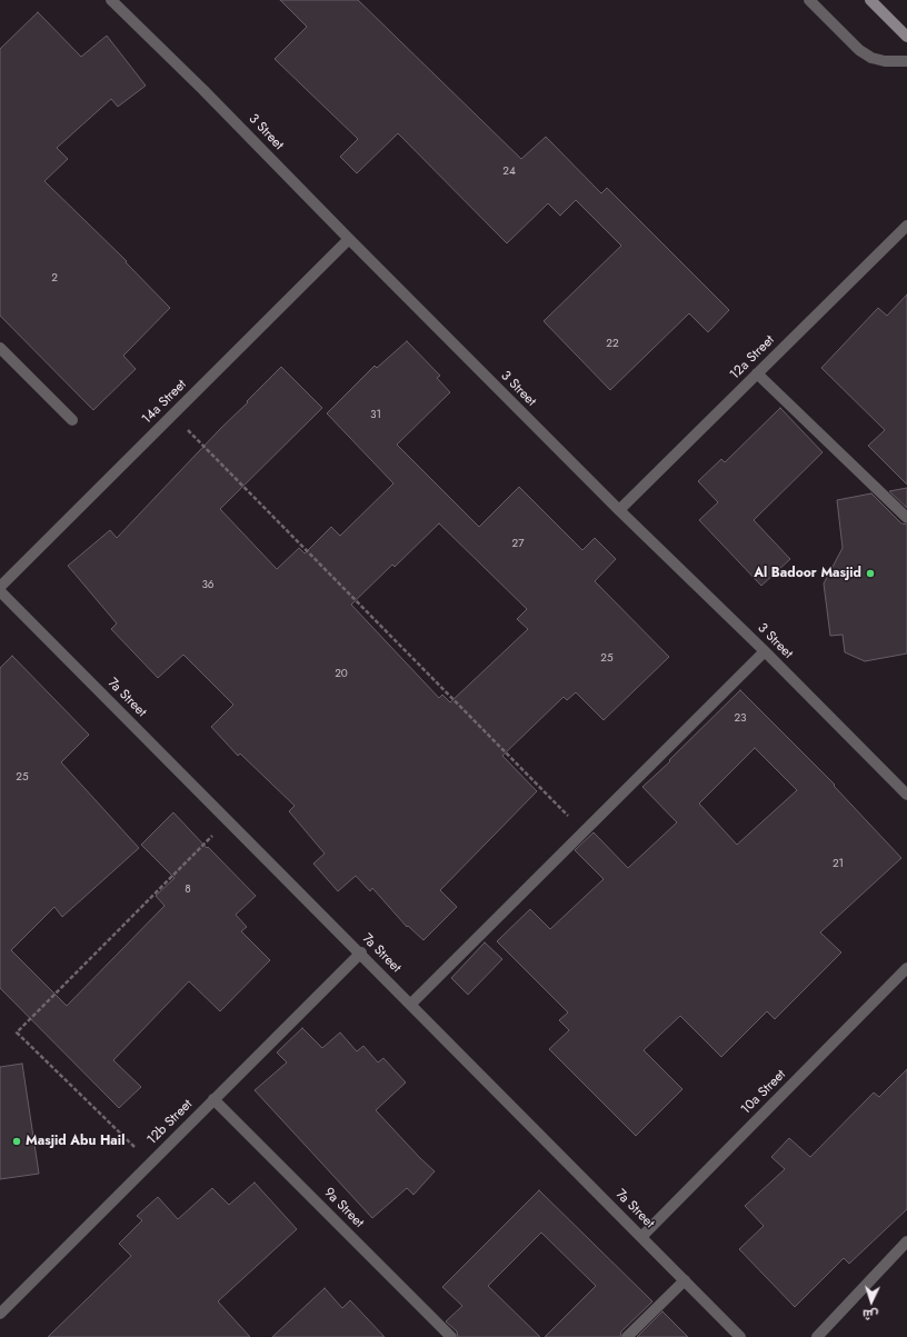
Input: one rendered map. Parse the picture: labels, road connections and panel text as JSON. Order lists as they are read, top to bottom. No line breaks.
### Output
{"streets":{"street":["3 Street","12a Street","14a Street","7a Street","10a Street","12b Street","9a Street"]},"crossings":[["3 Street","12a Street"],["3 Street","14a Street"],["7a Street","10a Street"],["7a Street","12b Street"],["12b Street","9a Street"]],"places":["Al Badoor Masjid","Masjid Abu Hail"],"house_numbers":["24","2","22","31","27","36","25","20","23","25","21","8"],"north":"bottom"}
